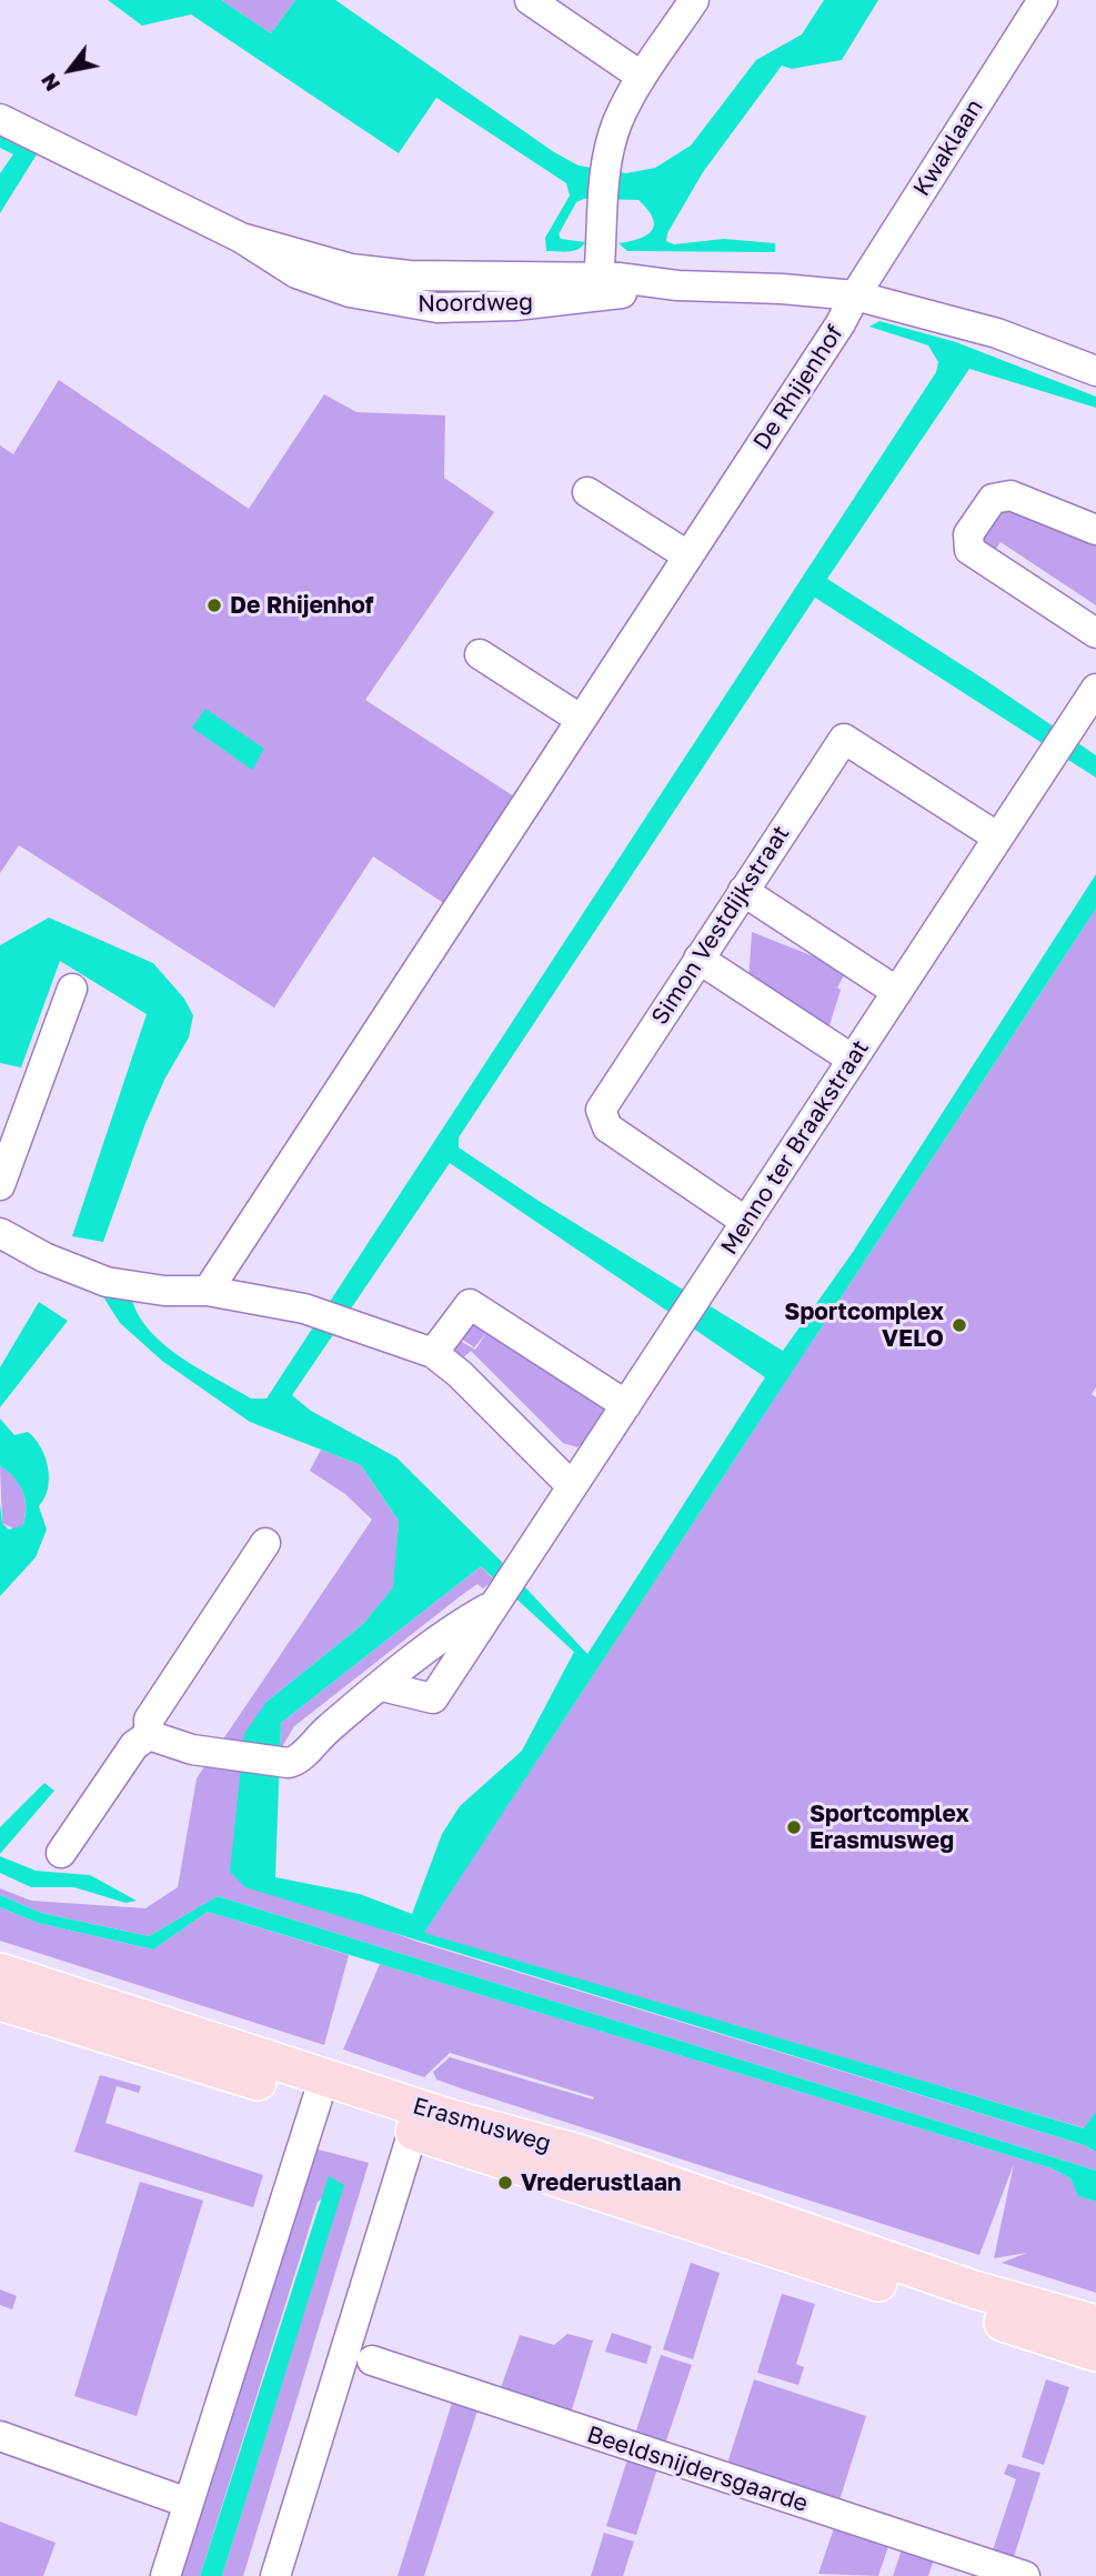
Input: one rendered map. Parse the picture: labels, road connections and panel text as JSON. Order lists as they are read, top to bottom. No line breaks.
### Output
{"streets":{"main road":["Erasmusweg"],"street":["Kwaklaan","Noordweg","De Rhijenhof","Simon Vestdijkstraat","Menno ter Braakstraat","Beeldsnijdersgaarde"]},"crossings":[["Kwaklaan","Noordweg"],["Kwaklaan","De Rhijenhof"],["Noordweg","De Rhijenhof"],["Simon Vestdijkstraat","Menno ter Braakstraat"]],"places":["De Rhijenhof","Sportcomplex VELO","Sportcomplex Erasmusweg","Vrederustlaan"],"north":"bottom left"}
